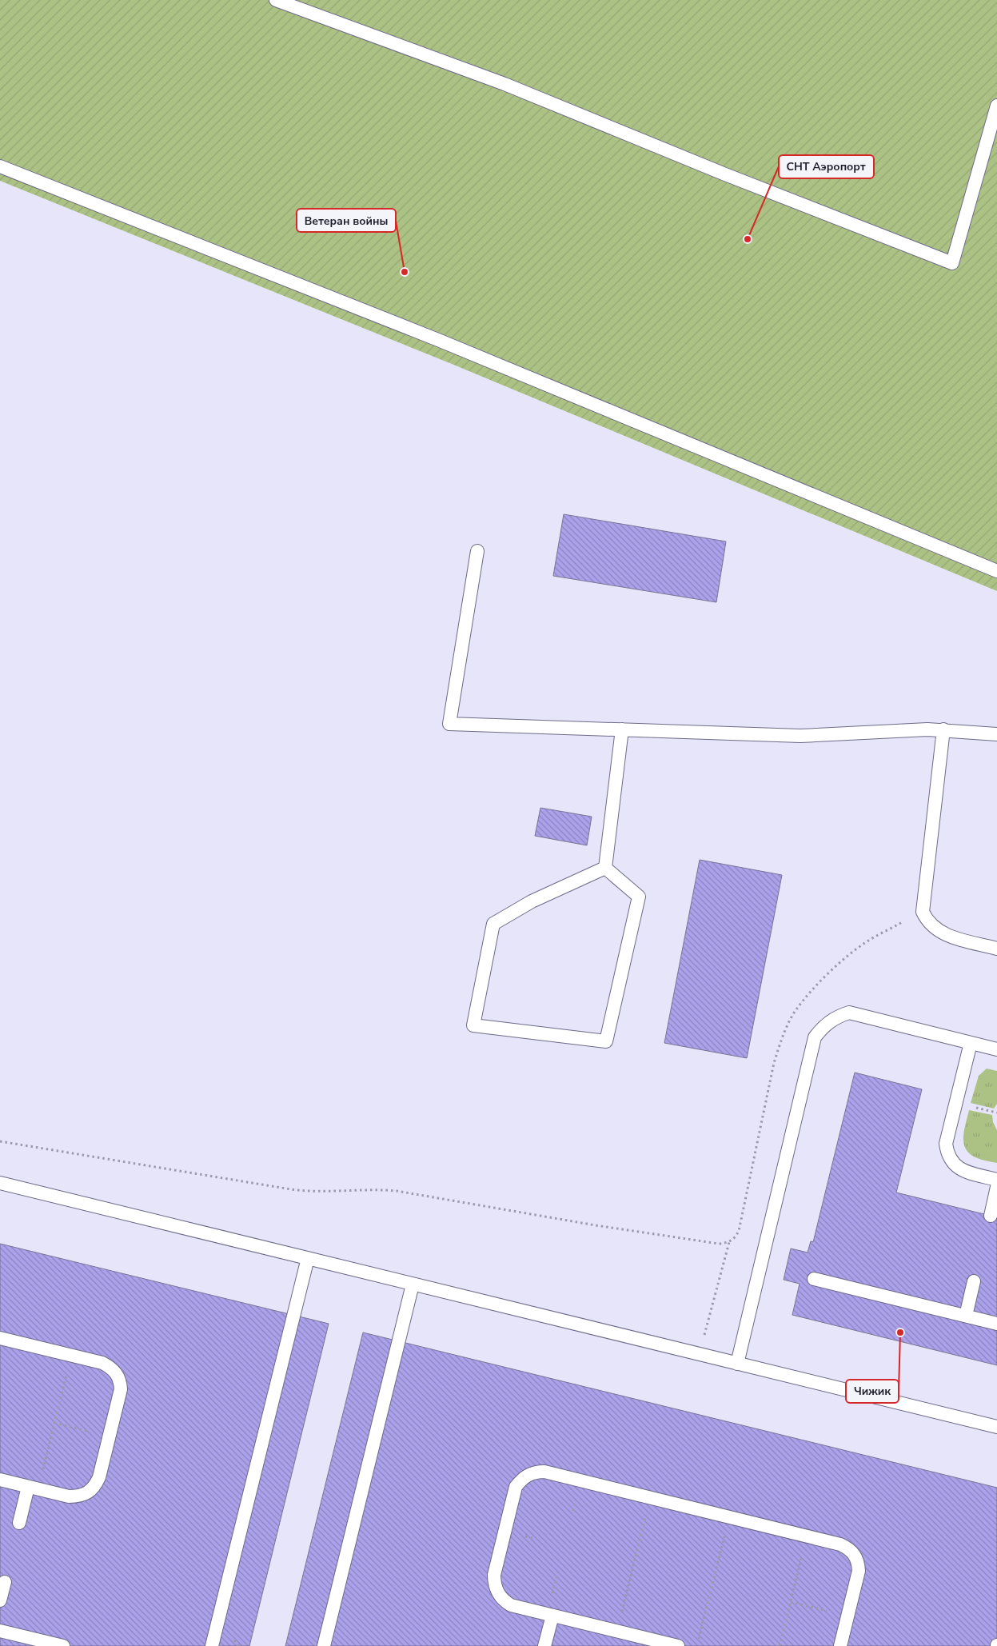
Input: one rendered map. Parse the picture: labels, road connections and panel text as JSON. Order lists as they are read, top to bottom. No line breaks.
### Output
{"places":["СНТ Аэропорт","Ветеран войны","Чижик"]}
